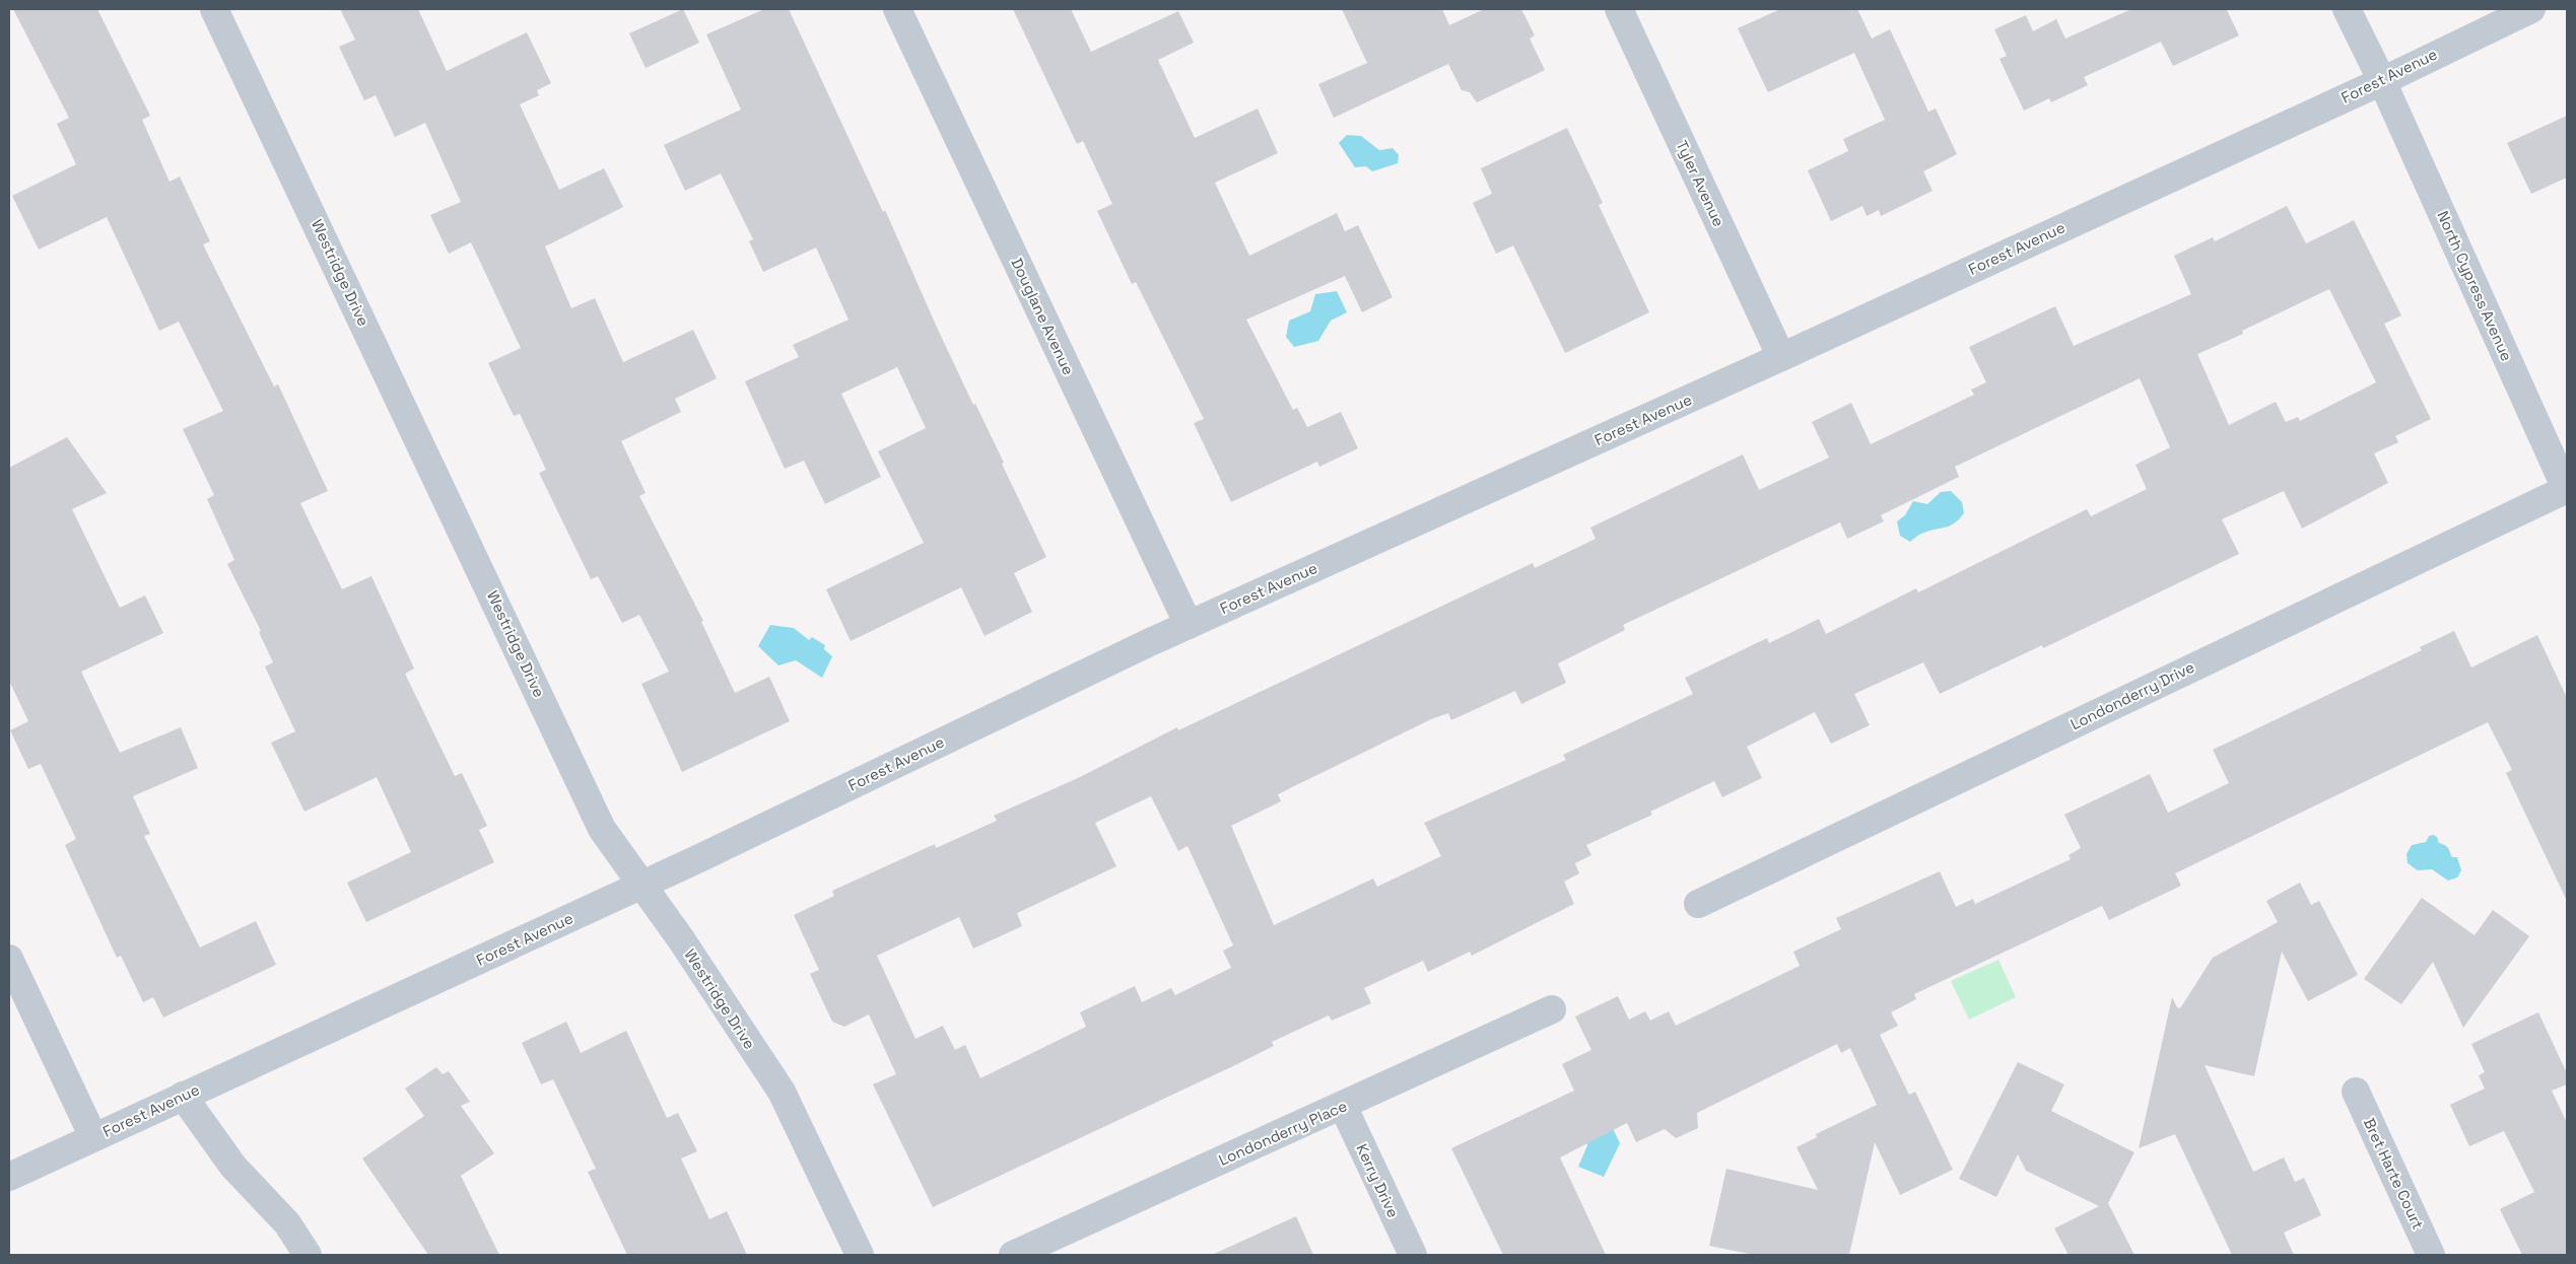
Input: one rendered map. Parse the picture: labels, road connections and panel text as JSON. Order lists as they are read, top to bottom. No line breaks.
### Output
{"streets":{"street":["Forest Avenue","Tyler Avenue","Westridge Drive","North Cypress Avenue","Douglane Avenue","Londonderry Drive","Londonderry Place","Bret Harte Court","Kerry Drive"]},"crossings":[["Forest Avenue","Tyler Avenue"],["Forest Avenue","Westridge Drive"],["Forest Avenue","North Cypress Avenue"],["Forest Avenue","Douglane Avenue"],["North Cypress Avenue","Londonderry Drive"],["Londonderry Place","Kerry Drive"]]}
